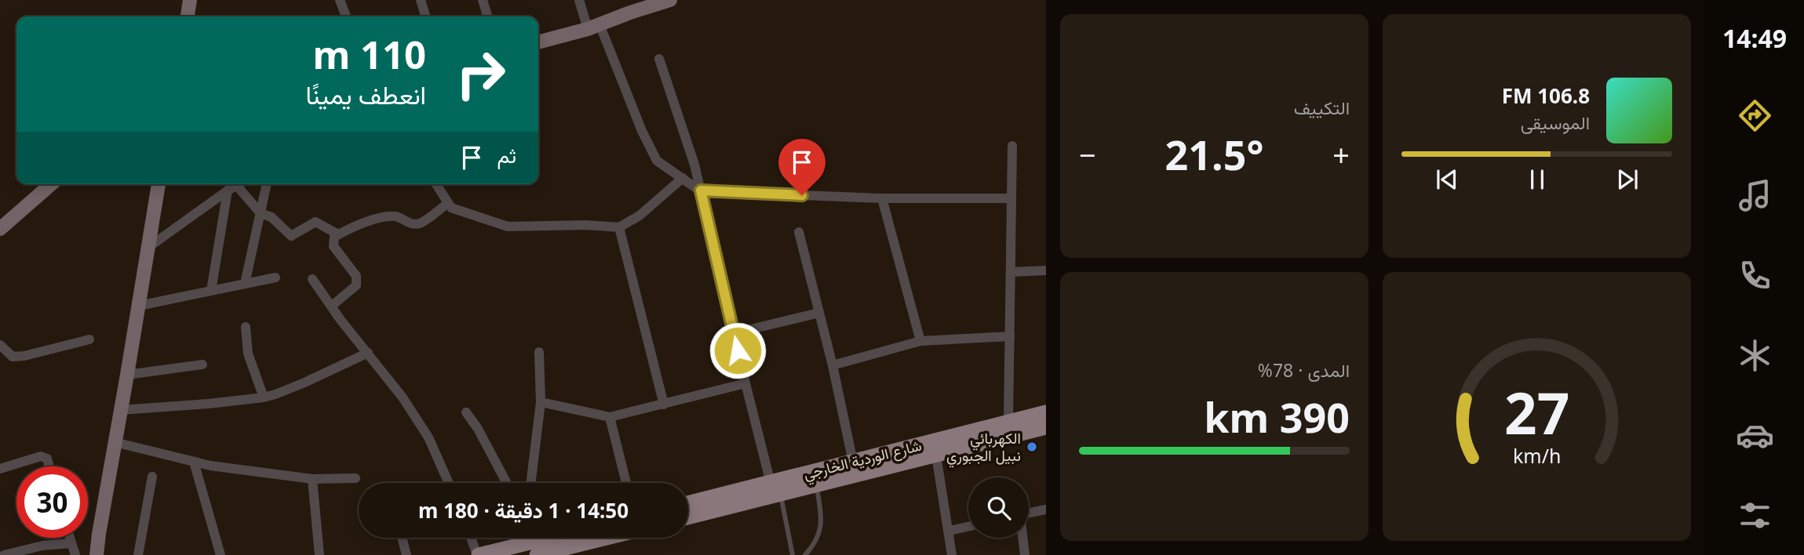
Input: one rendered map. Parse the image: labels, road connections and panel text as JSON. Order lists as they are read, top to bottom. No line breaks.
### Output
{"streets":{"main road":["شارع الوردية الخارجي"]},"places":["الكهربائي نبيل الجبوري"],"page":{"tabs":"14:49","tile":["التكييف",["المدى · 78%","390 km"]],"turn":["110 m","انعطف يمينًا"],"song":["106.8 FM","الموسيقى"],"heat":["−","21.5°","+"],"then":"ثم","limit":"30","trip":"14:50 · 1 دقيقة · 180 m","gauge":["27","km/h"]}}
